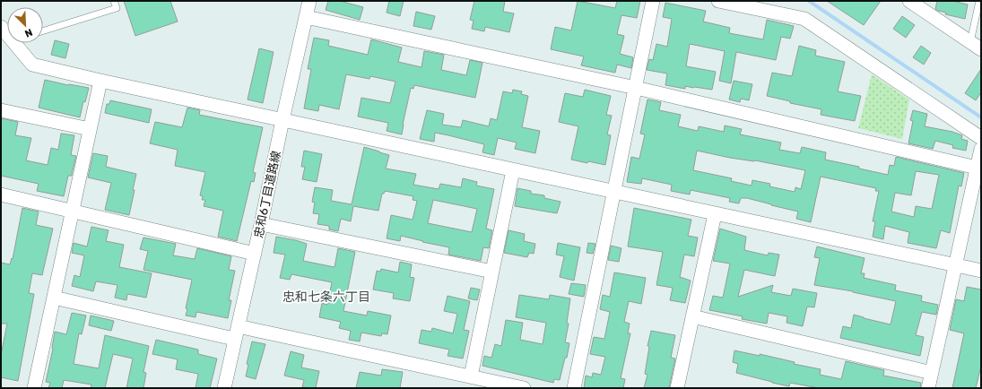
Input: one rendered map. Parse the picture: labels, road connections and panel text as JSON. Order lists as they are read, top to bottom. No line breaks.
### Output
{"streets":{"street":["忠和6丁目道路線"]},"districts":["忠和七条六丁目"],"north":"bottom right"}
